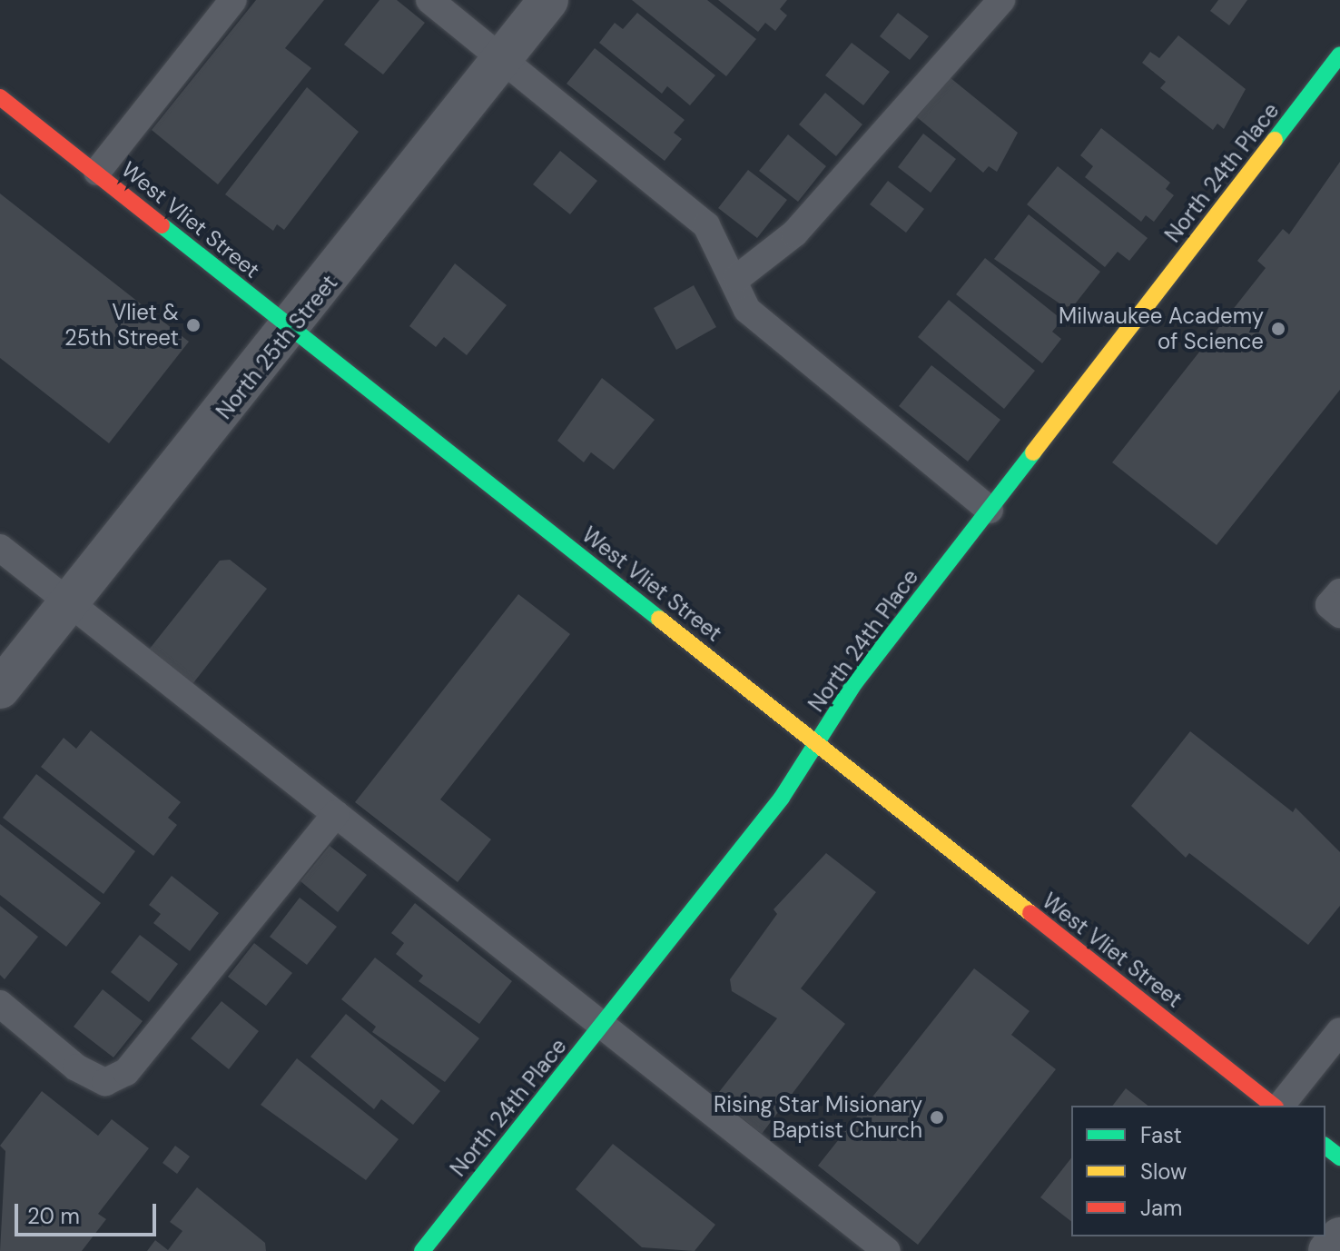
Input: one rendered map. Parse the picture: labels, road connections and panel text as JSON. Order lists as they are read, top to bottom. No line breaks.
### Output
{"streets":{"street":["North 24th Place","West Vliet Street","North 25th Street"]},"crossings":[["North 24th Place","West Vliet Street"],["West Vliet Street","North 25th Street"]],"places":["Vliet & 25th Street","Milwaukee Academy of Science","Rising Star Misionary Baptist Church"],"legend":["Fast","Slow","Jam"],"scale_bar":"20 m"}
